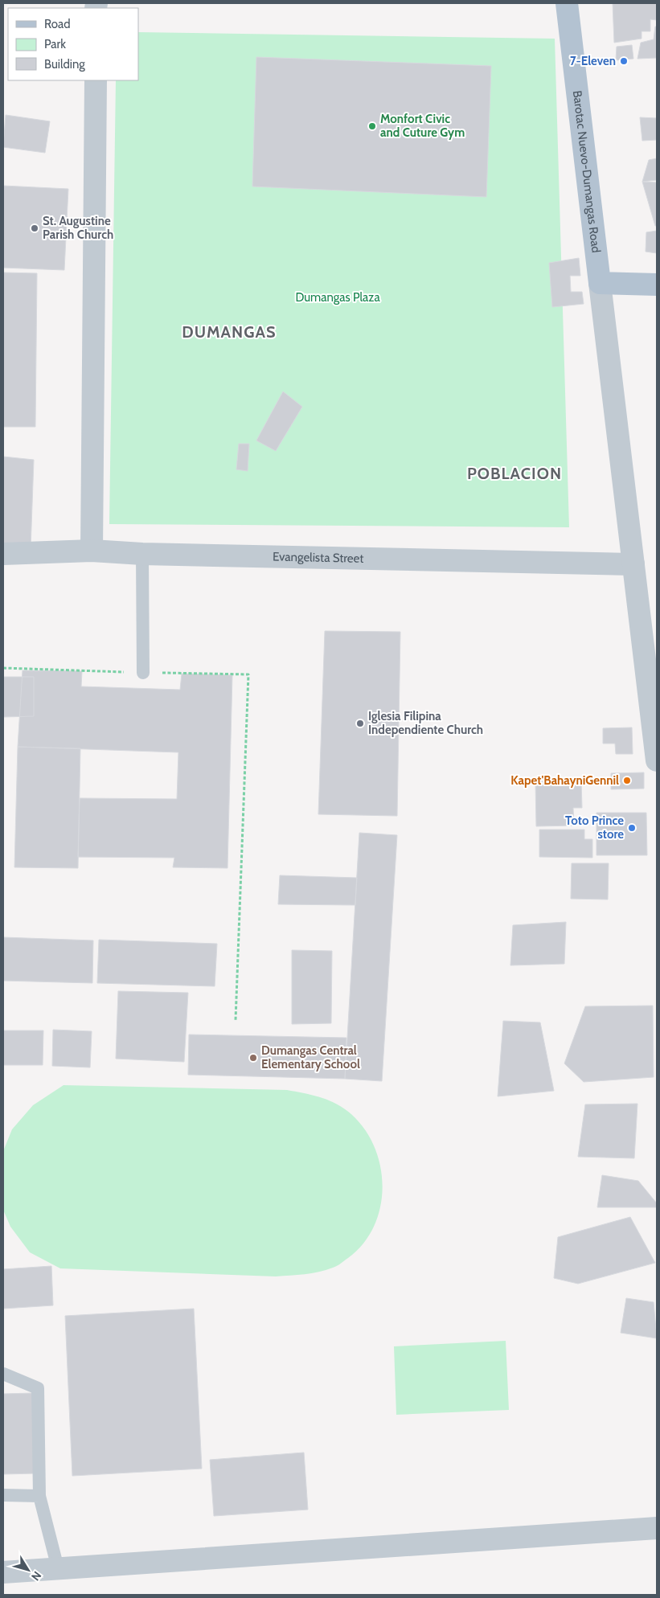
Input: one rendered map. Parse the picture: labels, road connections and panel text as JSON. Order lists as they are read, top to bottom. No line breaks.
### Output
{"streets":{"main road":["Barotac Nuevo-Dumangas Road"],"street":["Evangelista Street"]},"districts":["DUMANGAS","POBLACION"],"parks":["Dumangas Plaza"],"places":["7-Eleven","Monfort Civic and Cuture Gym","St. Augustine Parish Church","Iglesia Filipina Independiente Church","Kapet'BahayniGennil","Toto Prince store","Dumangas Central Elementary School"],"legend":["Road","Park","Building"],"north":"bottom right"}
